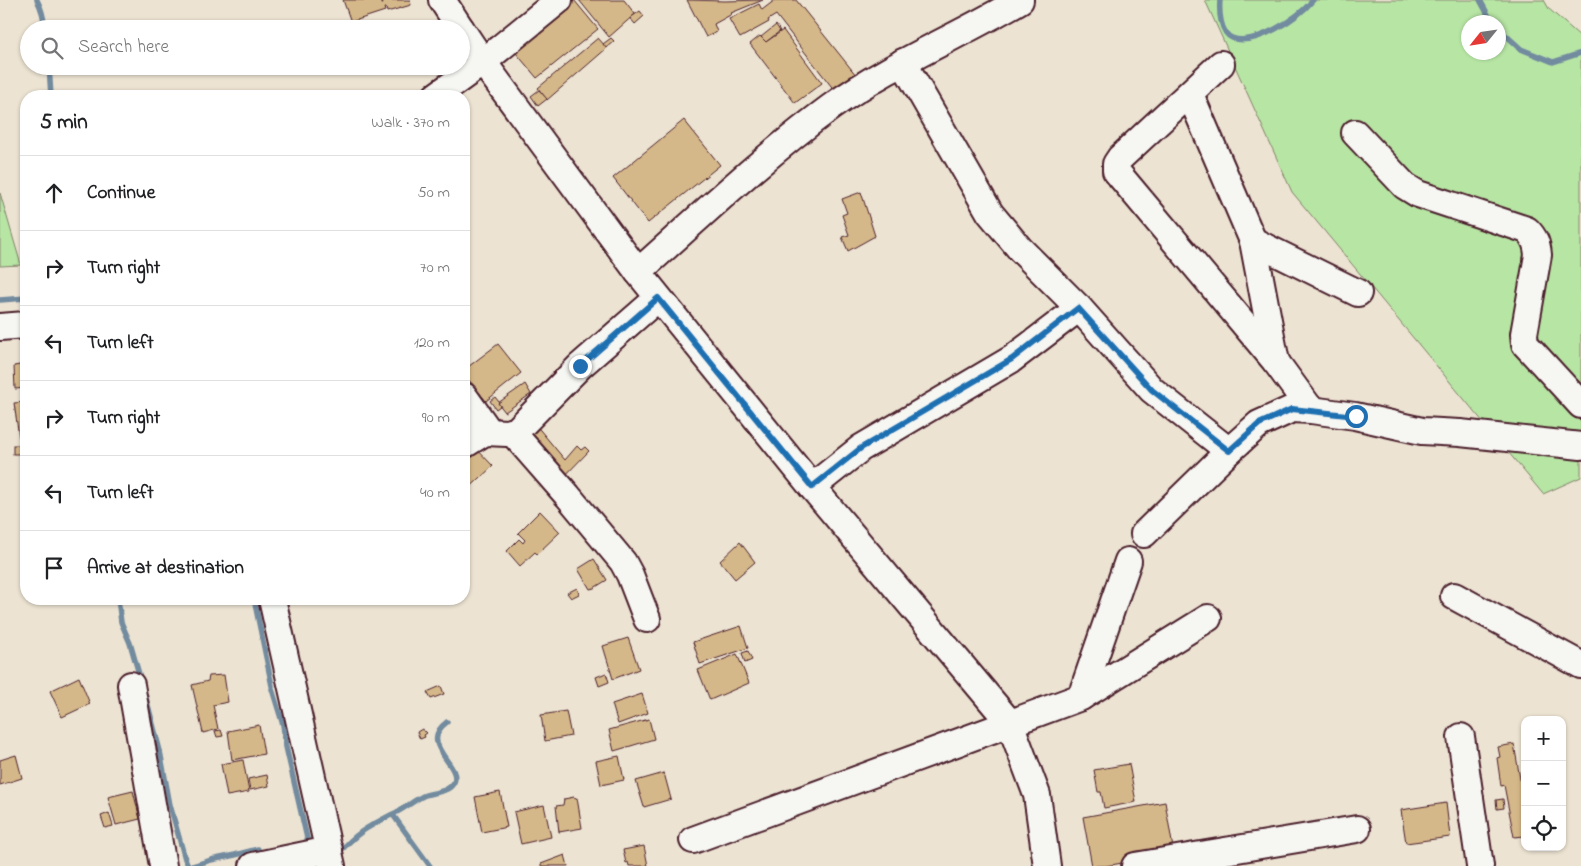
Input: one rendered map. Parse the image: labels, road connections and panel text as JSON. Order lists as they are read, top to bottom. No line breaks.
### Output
{"north":"bottom left","page":{"search":"Search here","heading":["5 min","Walk · 370 m"],"list":[["Continue","50 m"],["Turn right","70 m"],["Turn left","120 m"],["Turn right","90 m"],["Turn left","40 m"],"Arrive at destination"],"map_buttons":["+","−"]}}
